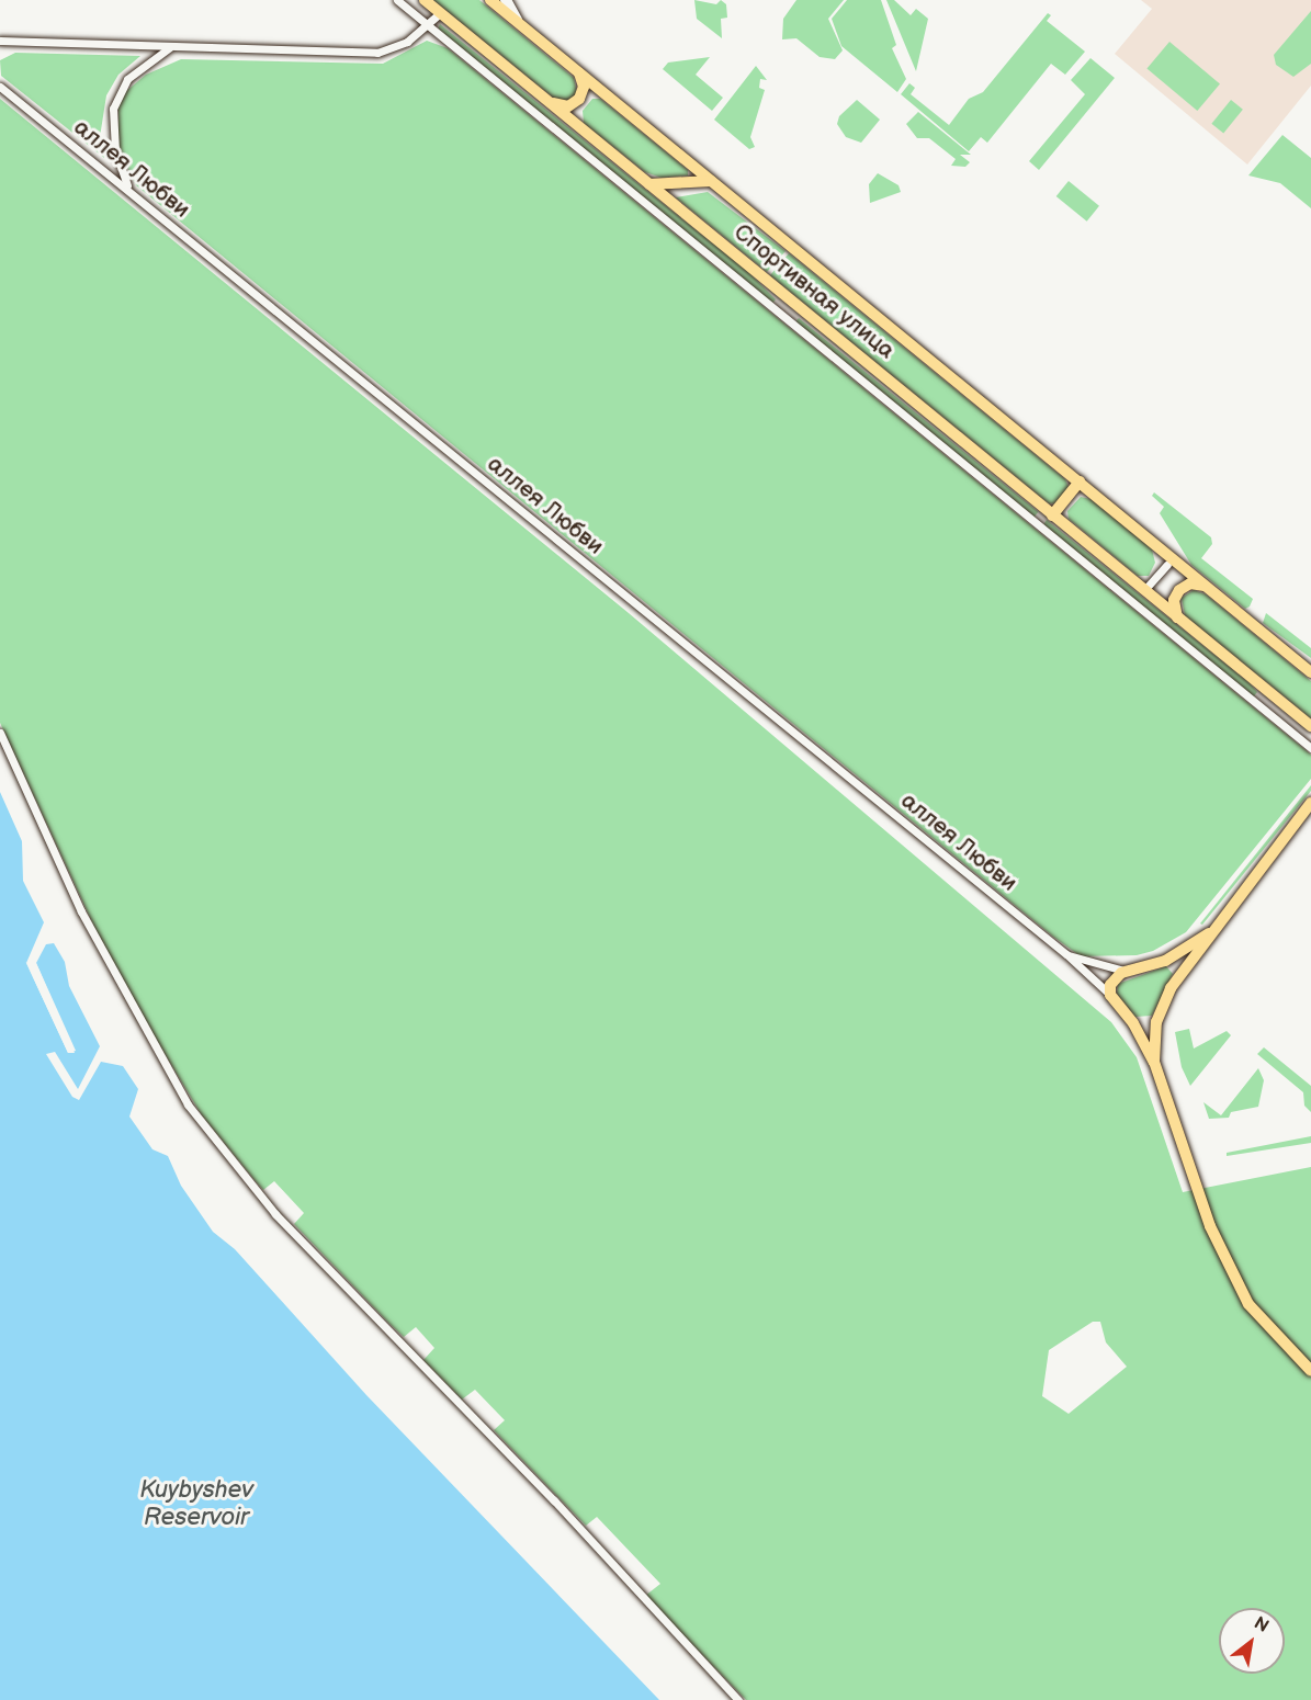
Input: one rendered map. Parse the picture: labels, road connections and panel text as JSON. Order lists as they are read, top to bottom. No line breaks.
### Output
{"streets":{"main road":["Спортивная улица"],"street":["аллея Любви"]},"water":["Kuybyshev Reservoir"],"north":"top right"}
